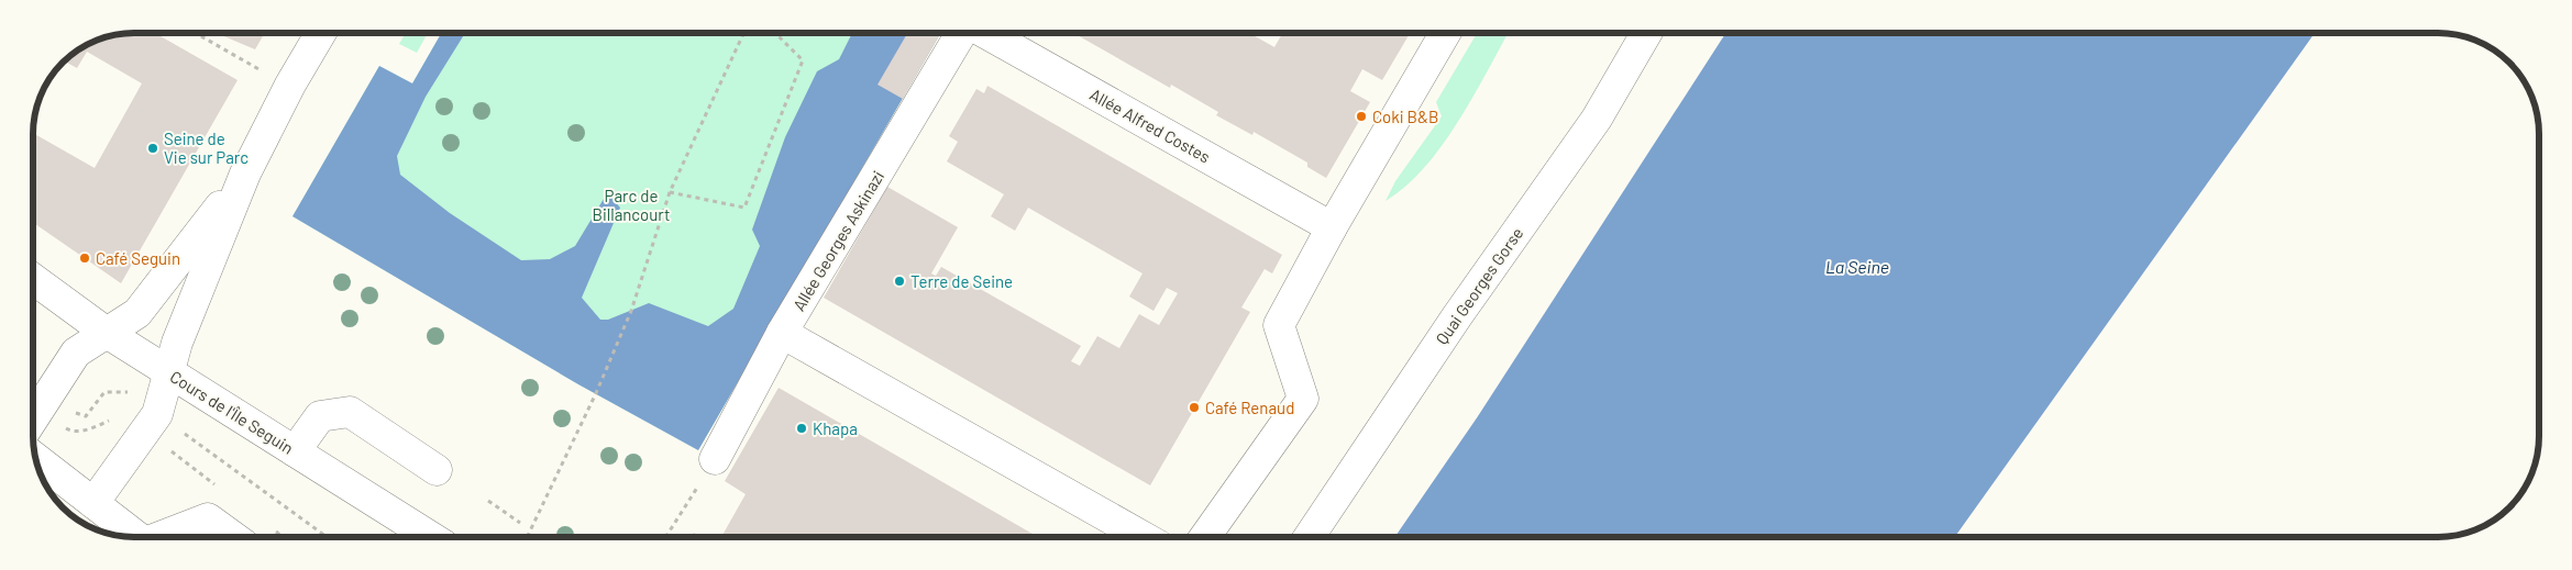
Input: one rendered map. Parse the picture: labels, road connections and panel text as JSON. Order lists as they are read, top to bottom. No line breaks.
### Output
{"streets":{"street":["Allée Alfred Costes","Allée Georges Askinazi","Quai Georges Gorse","Cours de l'Île Seguin"]},"water":["La Seine"],"parks":["Parc de Billancourt"],"places":["Coki B&B","Seine de Vie sur Parc","Café Seguin","Terre de Seine","Café Renaud","Khapa"]}
